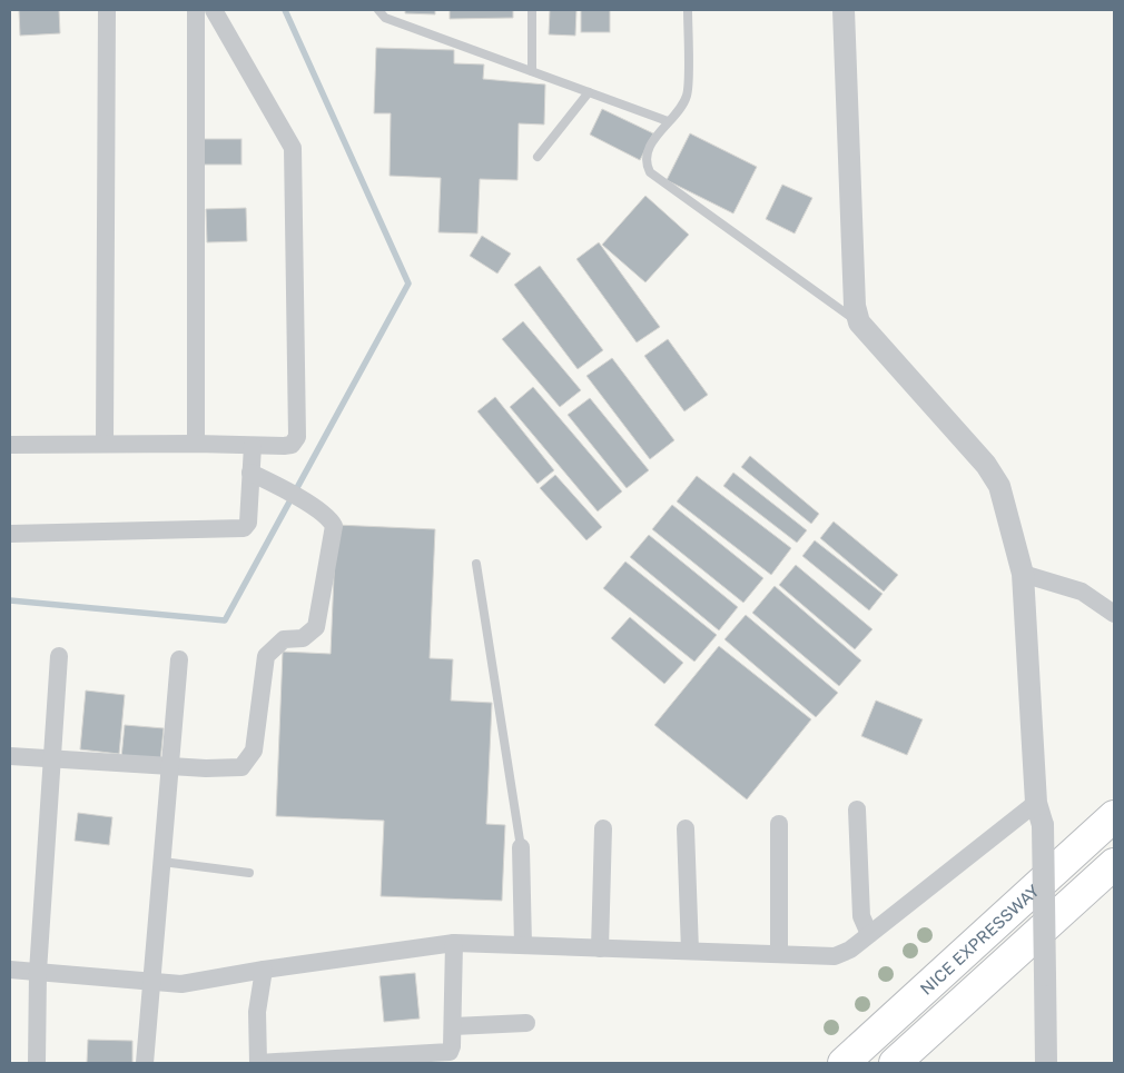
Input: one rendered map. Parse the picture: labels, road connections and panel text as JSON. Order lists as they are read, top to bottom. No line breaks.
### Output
{"streets":{"highway":["NICE EXPRESSWAY"]}}
